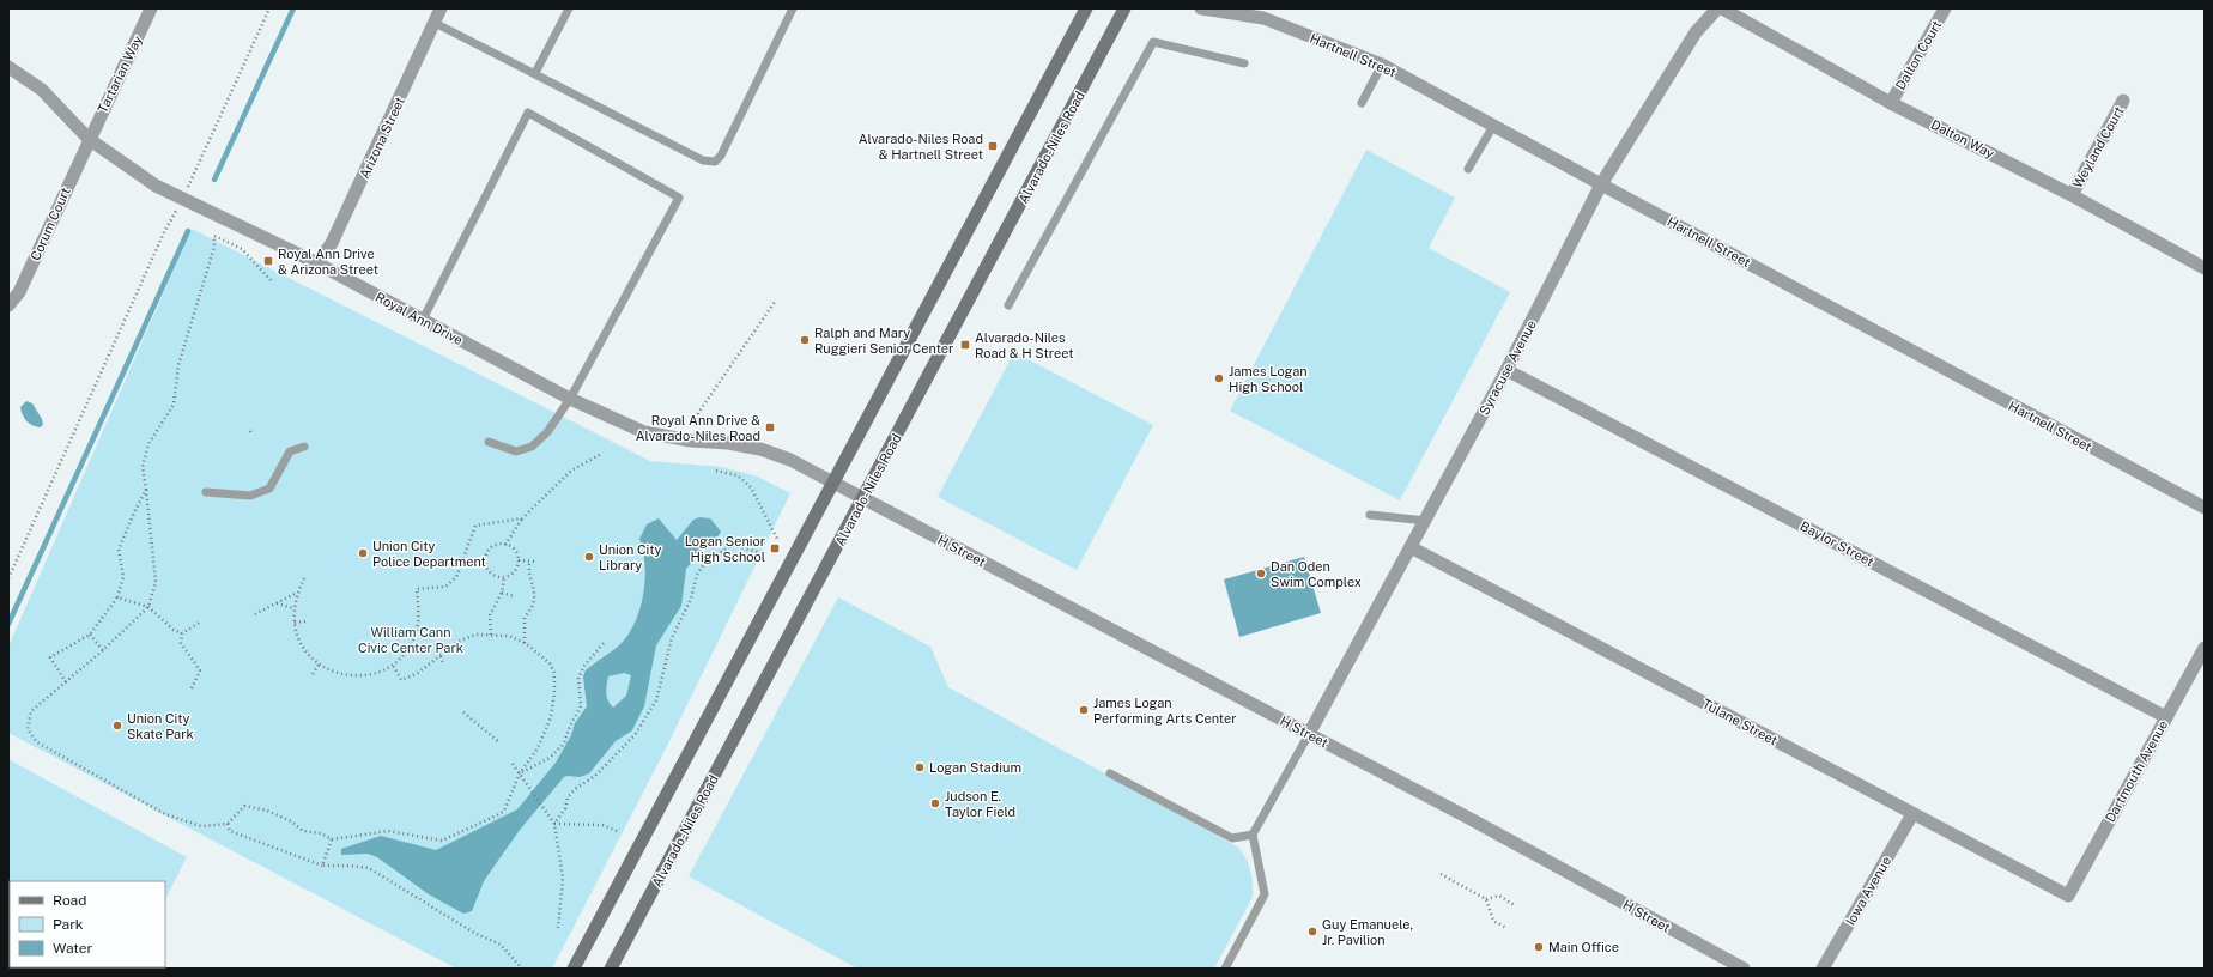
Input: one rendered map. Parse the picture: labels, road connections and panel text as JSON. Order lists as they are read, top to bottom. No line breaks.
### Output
{"streets":{"main road":["Alvarado-Niles Road"],"street":["Hartnell Street","Dalton Court","Tartarian Way","Arizona Street","Dalton Way","Weyland Court","Corum Court","Royal Ann Drive","Syracuse Avenue","Baylor Street","H Street","Tulane Street","Dartmouth Avenue","Iowa Avenue"]},"crossings":[["Hartnell Street","Syracuse Avenue"],["Dalton Court","Dalton Way"],["Tartarian Way","Corum Court"],["Tartarian Way","Royal Ann Drive"],["Arizona Street","Royal Ann Drive"],["Dalton Way","Weyland Court"],["Alvarado-Niles Road","Royal Ann Drive"],["Alvarado-Niles Road","H Street"],["Corum Court","Royal Ann Drive"],["Royal Ann Drive","H Street"],["Syracuse Avenue","Baylor Street"],["Syracuse Avenue","H Street"],["Syracuse Avenue","Tulane Street"],["Baylor Street","Dartmouth Avenue"],["Tulane Street","Dartmouth Avenue"],["Tulane Street","Iowa Avenue"]],"parks":["William Cann Civic Center Park"],"places":{"transit":["Alvarado-Niles Road & Hartnell Street","Royal Ann Drive & Arizona Street","Alvarado-Niles Road & H Street","Royal Ann Drive & Alvarado-Niles Road","Logan Senior High School"],"other":["Ralph and Mary Ruggieri Senior Center","James Logan High School","Union City Police Department","Union City Library","Dan Oden Swim Complex","James Logan Performing Arts Center","Union City Skate Park","Logan Stadium","Judson E. Taylor Field","Guy Emanuele, Jr. Pavilion","Main Office"]},"legend":["Road","Park","Water"]}
